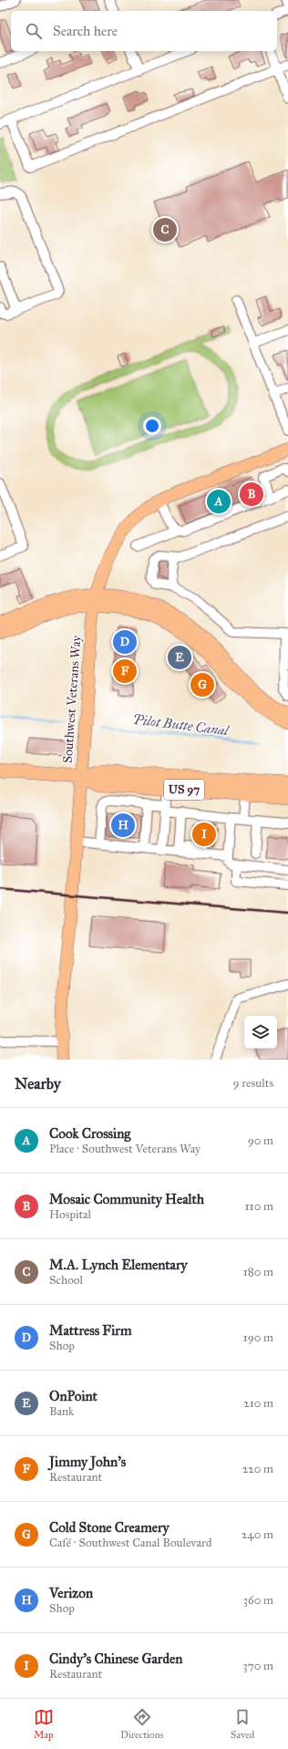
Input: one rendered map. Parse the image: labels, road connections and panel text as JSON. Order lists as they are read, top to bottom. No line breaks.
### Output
{"streets":{"highway":["US 97"],"main road":["Southwest Veterans Way"]},"crossings":[["Southwest Veterans Way","US 97"]],"water":["Pilot Butte Canal"],"page":{"search":"Search here","pins":["C","B","A","D","E","F","G","H","I"],"heading":["Nearby","9 results"],"list":[{"mark":"A","name":"Cook Crossing","note":"Place · Southwest Veterans Way","value":"90 m"},{"mark":"B","name":"Mosaic Community Health","note":"Hospital","value":"110 m"},{"mark":"C","name":"M.A. Lynch Elementary","note":"School","value":"180 m"},{"mark":"D","name":"Mattress Firm","note":"Shop","value":"190 m"},{"mark":"E","name":"OnPoint","note":"Bank","value":"210 m"},{"mark":"F","name":"Jimmy John's","note":"Restaurant","value":"220 m"},{"mark":"G","name":"Cold Stone Creamery","note":"Café · Southwest Canal Boulevard","value":"240 m"},{"mark":"H","name":"Verizon","note":"Shop","value":"360 m"},{"mark":"I","name":"Cindy's Chinese Garden","note":"Restaurant","value":"370 m"}],"nav":["Map","Directions","Saved"]}}
